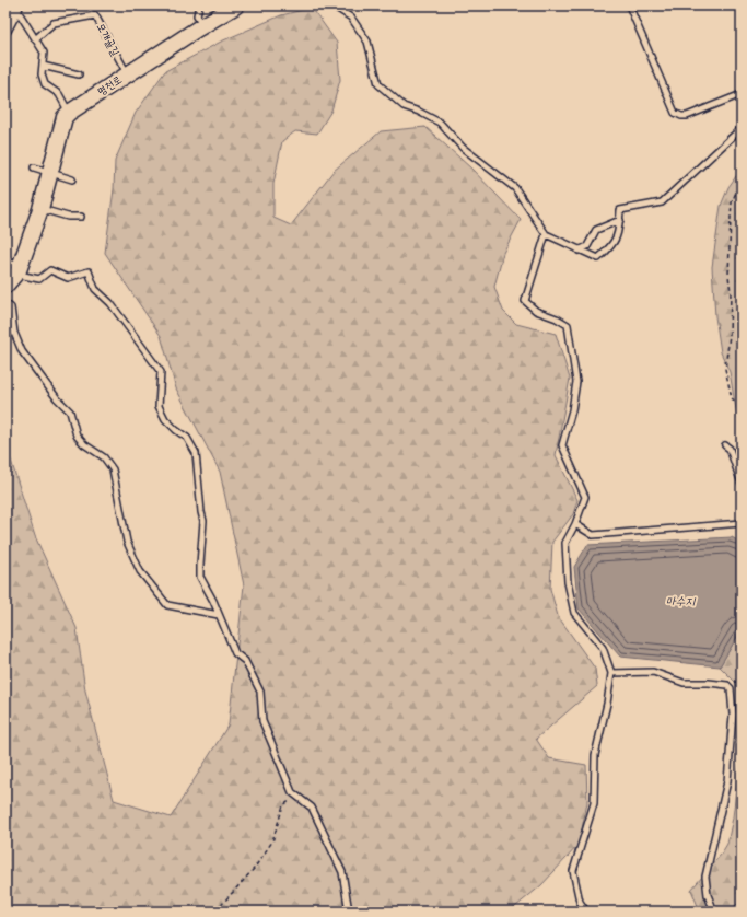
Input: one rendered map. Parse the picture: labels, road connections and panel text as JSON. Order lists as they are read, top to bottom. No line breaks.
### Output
{"streets":{"street":["명천로"],"lane":["모개골길"]},"crossings":[["모개골길","명천로"]],"water":["마수지"]}
